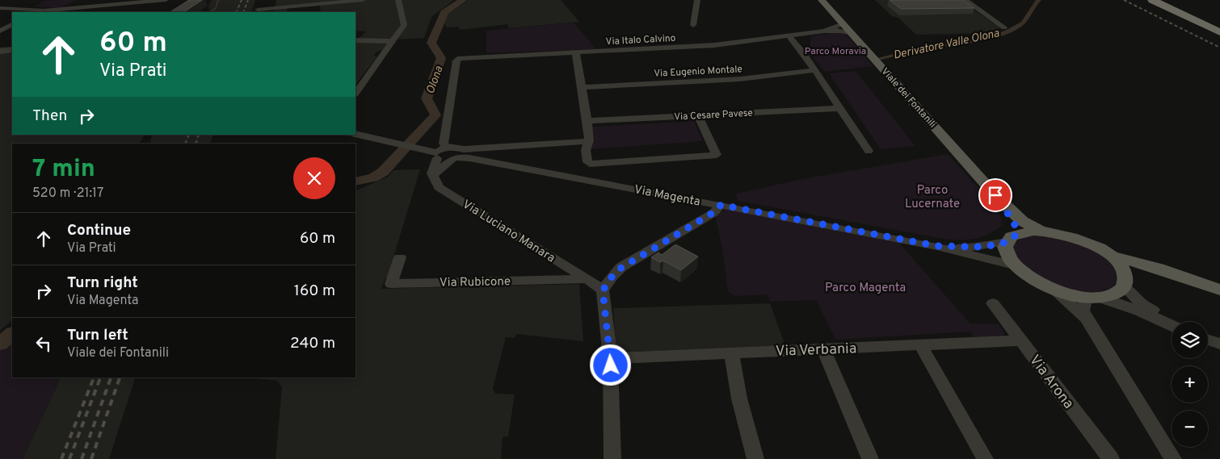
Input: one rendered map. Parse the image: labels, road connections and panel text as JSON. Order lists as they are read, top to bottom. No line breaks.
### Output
{"streets":{"main road":["Viale dei Fontanili"],"street":["Via Italo Calvino","Via Eugenio Montale","Via Cesare Pavese","Via Magenta","Via Luciano Manara","Via Rubicone","Via Verbania","Via Arona"]},"crossings":[["Viale dei Fontanili","Via Magenta"],["Via Luciano Manara","Via Rubicone"],["Via Verbania","Via Arona"]],"water":["Derivatore Valle Olona","Olona"],"parks":["Parco Moravia","Parco Lucernate","Parco Magenta"],"page":{"turn":["60 m","Via Prati"],"then":"Then","heading":["7 min","520 m · 21:17"],"list":[{"name":"Continue","note":"Via Prati","value":"60 m"},{"name":"Turn right","note":"Via Magenta","value":"160 m"},{"name":"Turn left","note":"Viale dei Fontanili","value":"240 m"}],"map_buttons":["+","−"]}}
